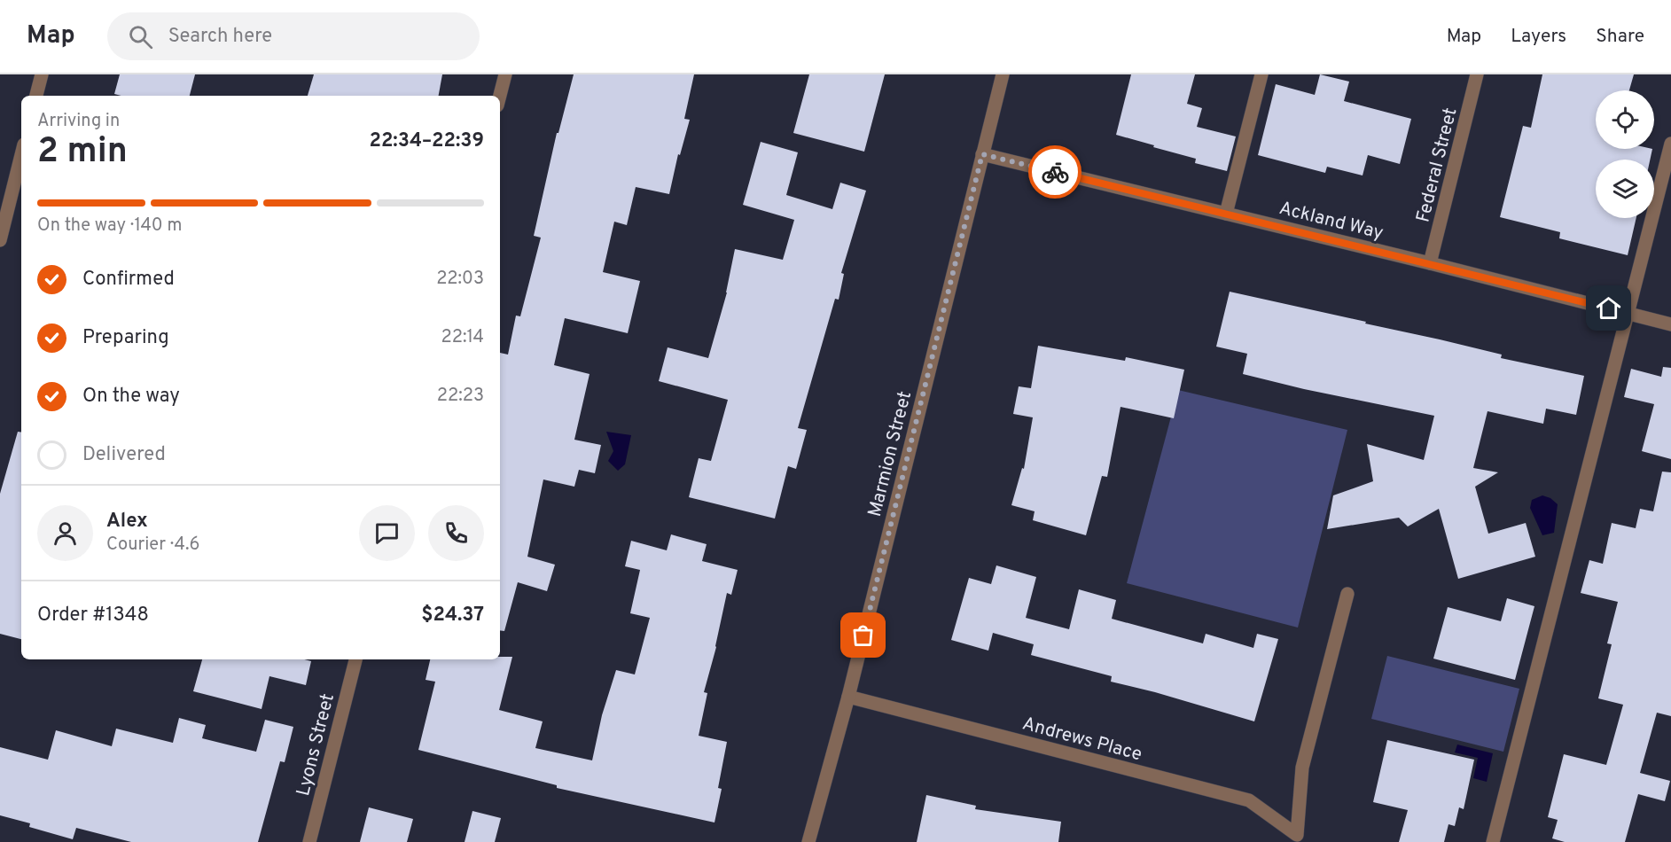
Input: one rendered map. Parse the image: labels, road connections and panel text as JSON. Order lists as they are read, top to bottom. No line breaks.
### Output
{"streets":{"street":["Federal Street","Ackland Way","Marmion Street","Andrews Place","Lyons Street"]},"crossings":[["Federal Street","Ackland Way"],["Ackland Way","Marmion Street"],["Marmion Street","Andrews Place"]],"page":{"header":"Map","search":"Search here","nav":["Map","Layers","Share"],"heading":["2 min","Arriving in","22:34–22:39"],"panel":["Alex","Courier · 4.6","Order #1348","$24.37"],"bar":"On the way · 140 m","list":[["Confirmed","22:03"],["Preparing","22:14"],["On the way","22:23"],"Delivered"]}}
